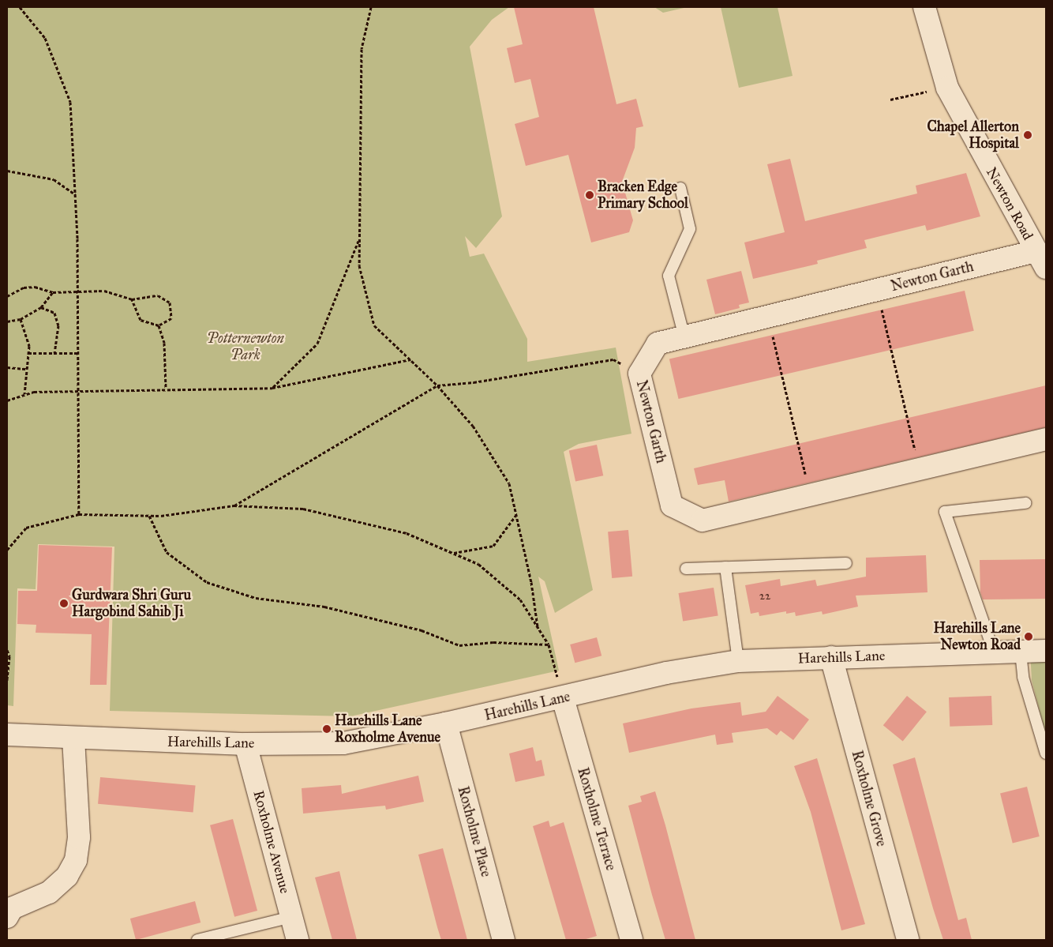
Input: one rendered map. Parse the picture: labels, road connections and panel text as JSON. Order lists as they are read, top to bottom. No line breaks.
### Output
{"streets":{"street":["Newton Road","Newton Garth","Harehills Lane","Roxholme Grove","Roxholme Terrace","Roxholme Place","Roxholme Avenue"]},"crossings":[["Newton Road","Newton Garth"],["Harehills Lane","Roxholme Grove"],["Harehills Lane","Roxholme Terrace"],["Harehills Lane","Roxholme Place"],["Harehills Lane","Roxholme Avenue"]],"parks":["Potternewton Park"],"places":["Chapel Allerton Hospital","Bracken Edge Primary School","Gurdwara Shri Guru Hargobind Sahib Ji","Harehills Lane Newton Road","Harehills Lane Roxholme Avenue"],"house_numbers":["22"]}
